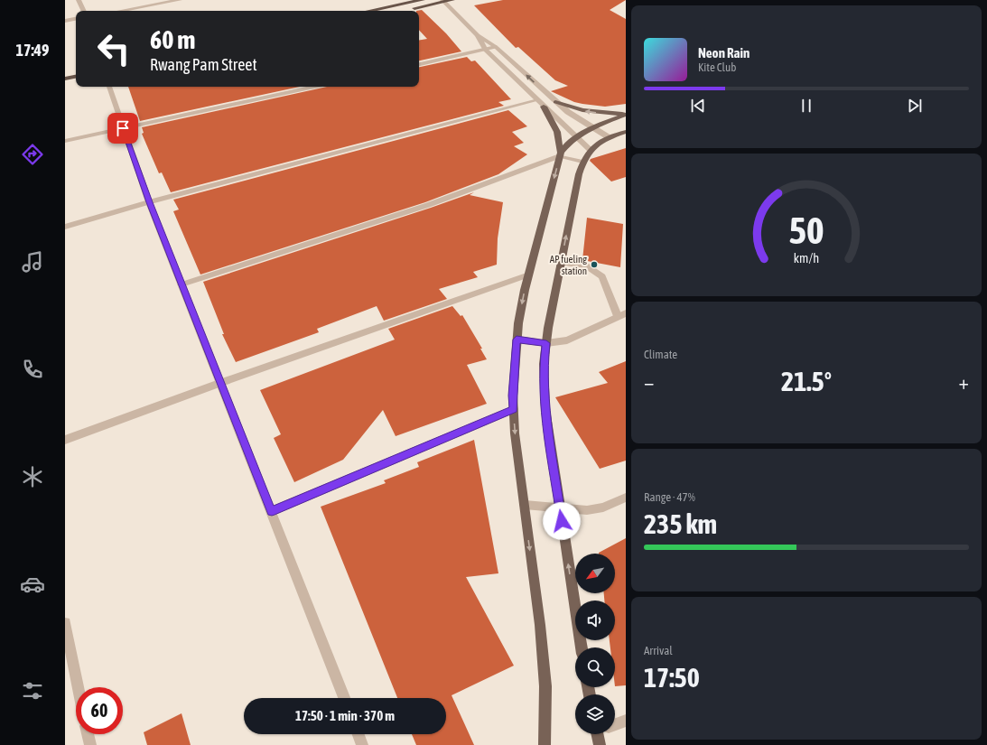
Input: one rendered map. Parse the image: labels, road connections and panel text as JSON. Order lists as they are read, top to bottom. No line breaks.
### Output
{"places":["AP fueling station"],"north":"bottom left","page":{"tabs":"17:49","turn":["60 m","Rwang Pam Street"],"song":["Neon Rain","Kite Club"],"tile":["Climate",["Range · 47%","235 km"],["Arrival","17:50"]],"heat":["−","21.5°","+"],"limit":"60","trip":"17:50 · 1 min · 370 m","gauge":["50","km/h"]}}
